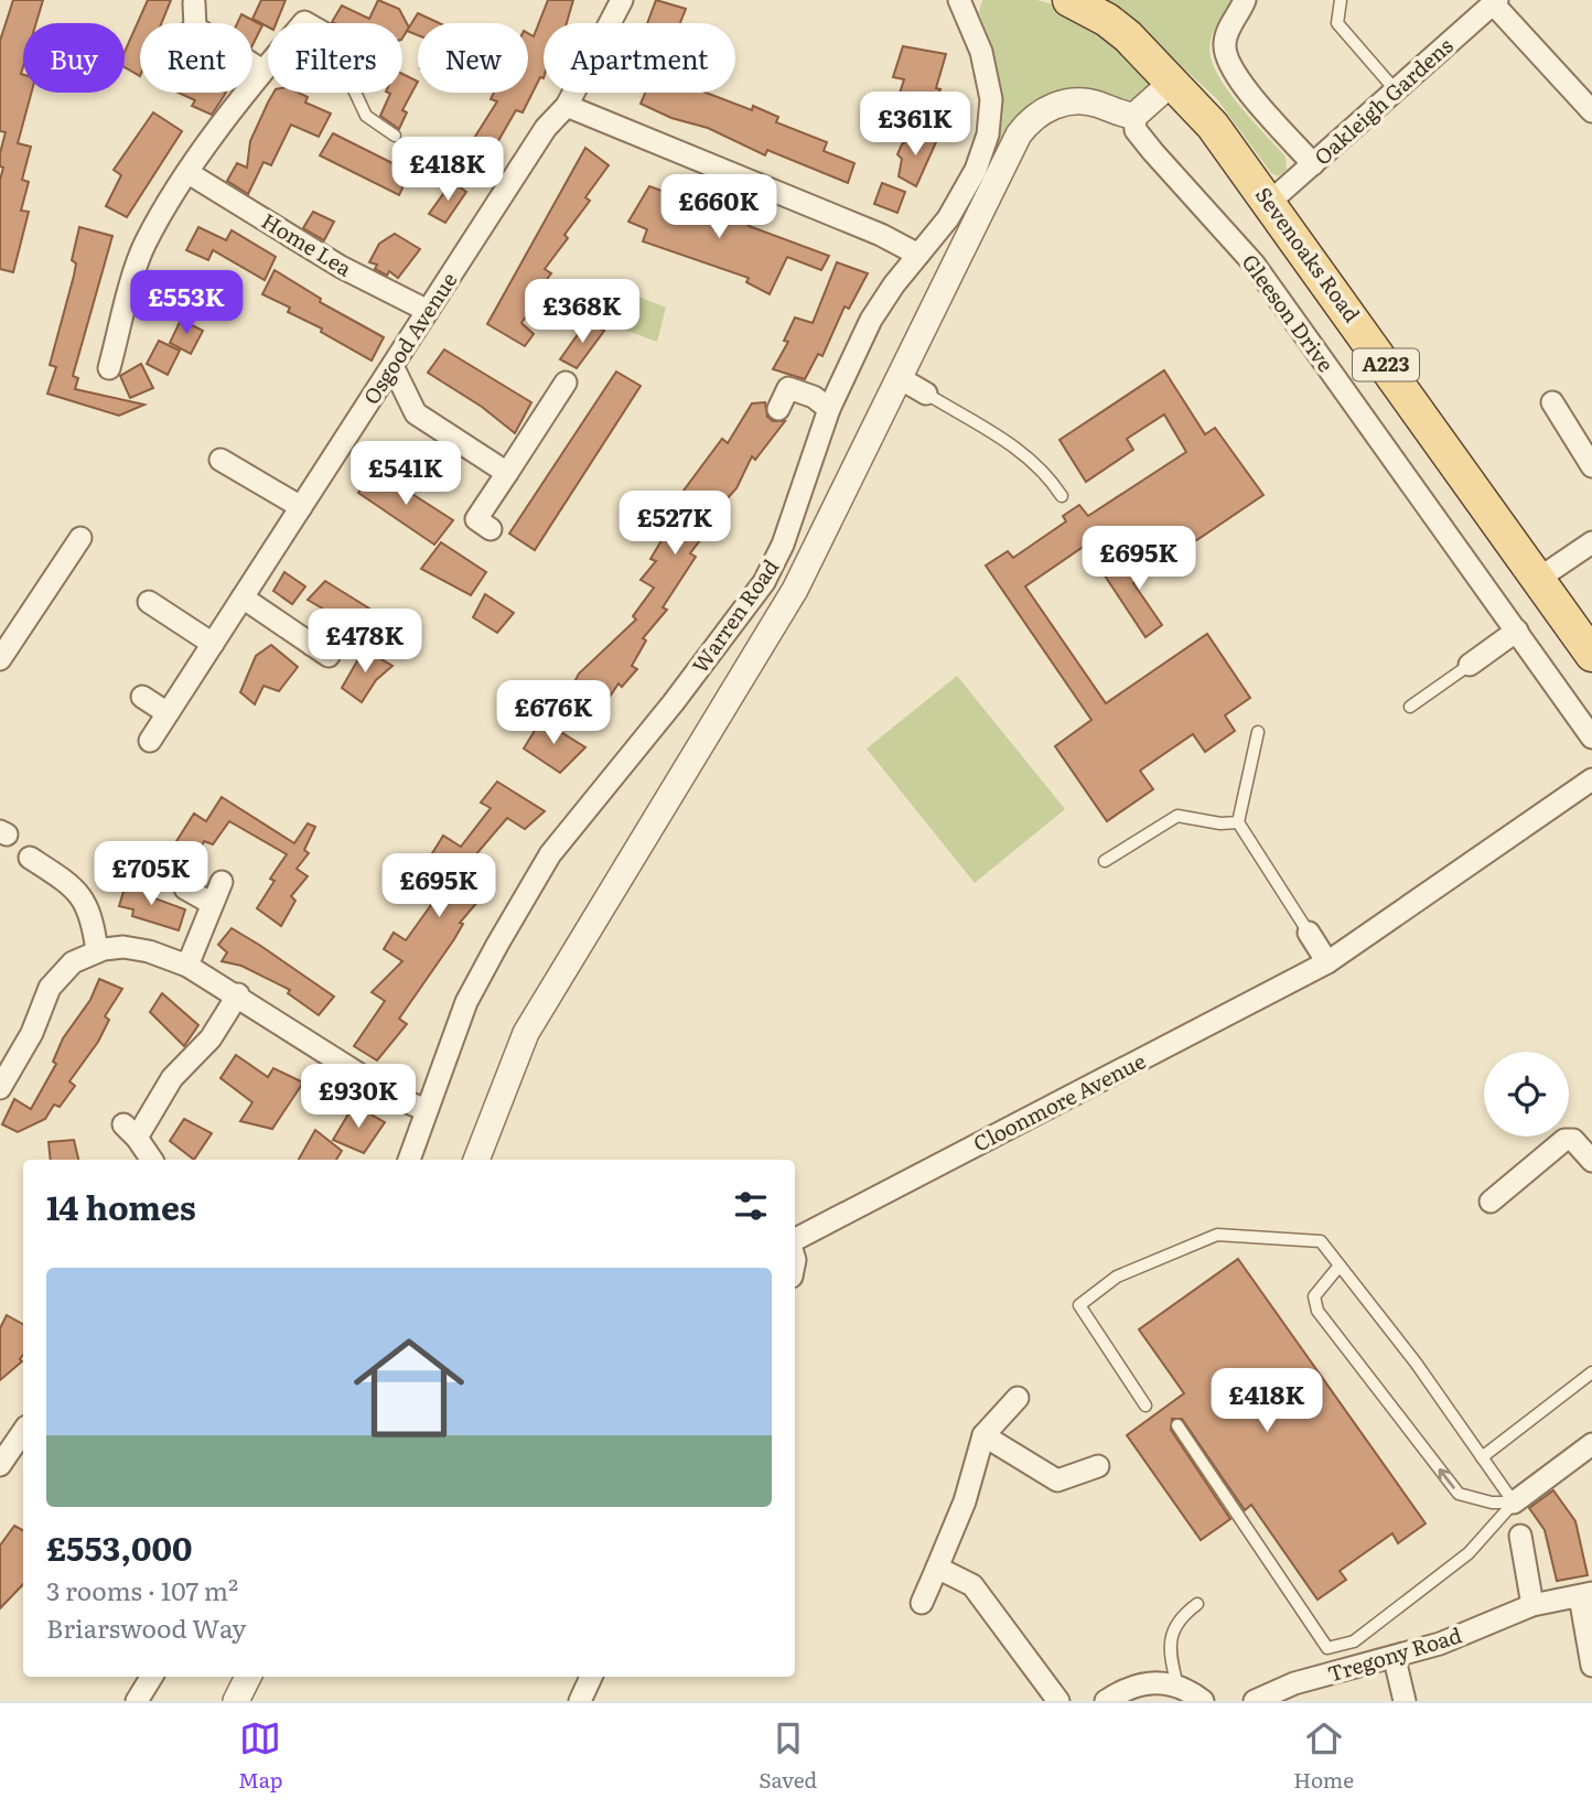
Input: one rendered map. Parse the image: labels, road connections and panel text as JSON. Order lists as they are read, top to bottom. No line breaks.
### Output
{"streets":{"main road":["Sevenoaks Road","A223"],"street":["Oakleigh Gardens","Home Lea","Gleeson Drive","Osgood Avenue","Warren Road","Cloonmore Avenue","Tregony Road"]},"crossings":[["Oakleigh Gardens","Sevenoaks Road"],["Home Lea","Osgood Avenue"],["Gleeson Drive","Warren Road"]],"page":{"chip":["Buy","Rent","Filters","New","Apartment"],"price":["£361K","£418K","£660K","£553K","£368K","£541K","£527K","£695K","£478K","£676K","£705K","£695K","£930K","£418K"],"heading":"14 homes","list":[{"name":"£553,000","note":"3 rooms · 107 m² · Briarswood Way"}],"tabs":["Map","Saved","Home"]}}
